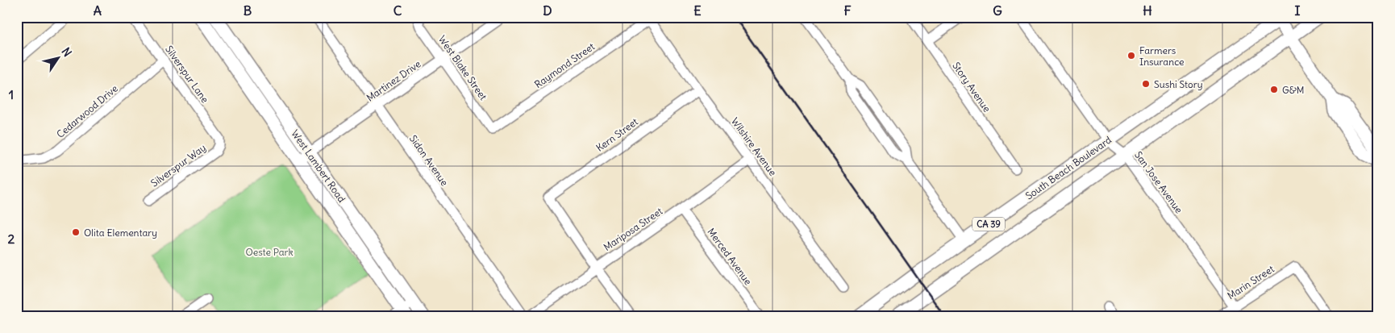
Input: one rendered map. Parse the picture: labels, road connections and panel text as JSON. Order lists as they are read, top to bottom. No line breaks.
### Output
{"streets":{"main road":["West Lambert Road","South Beach Boulevard","CA 39"],"street":["Raymond Street","West Blake Street","Silverspur Lane","Martinez Drive","Story Avenue","Cedarwood Drive","Kern Street","Wilshire Avenue","Sidon Avenue","Silverspur Way","San Jose Avenue","Mariposa Street","Merced Avenue","Marin Street"]},"crossings":[["Raymond Street","West Blake Street"],["Raymond Street","Wilshire Avenue"],["West Blake Street","Martinez Drive"],["Silverspur Lane","Cedarwood Drive"],["Silverspur Lane","Silverspur Way"],["Martinez Drive","Sidon Avenue"],["Martinez Drive","West Lambert Road"],["Kern Street","Wilshire Avenue"],["Kern Street","Mariposa Street"],["Wilshire Avenue","Mariposa Street"],["South Beach Boulevard","San Jose Avenue"],["San Jose Avenue","CA 39"],["San Jose Avenue","Marin Street"],["Mariposa Street","Merced Avenue"]],"parks":["Oeste Park"],"places":["Farmers Insurance","Sushi Story","G&M","Olita Elementary"],"north":"top right","grid":{"columns":["A","B","C","D","E","F","G","H","I"],"rows":["1","2"]}}
